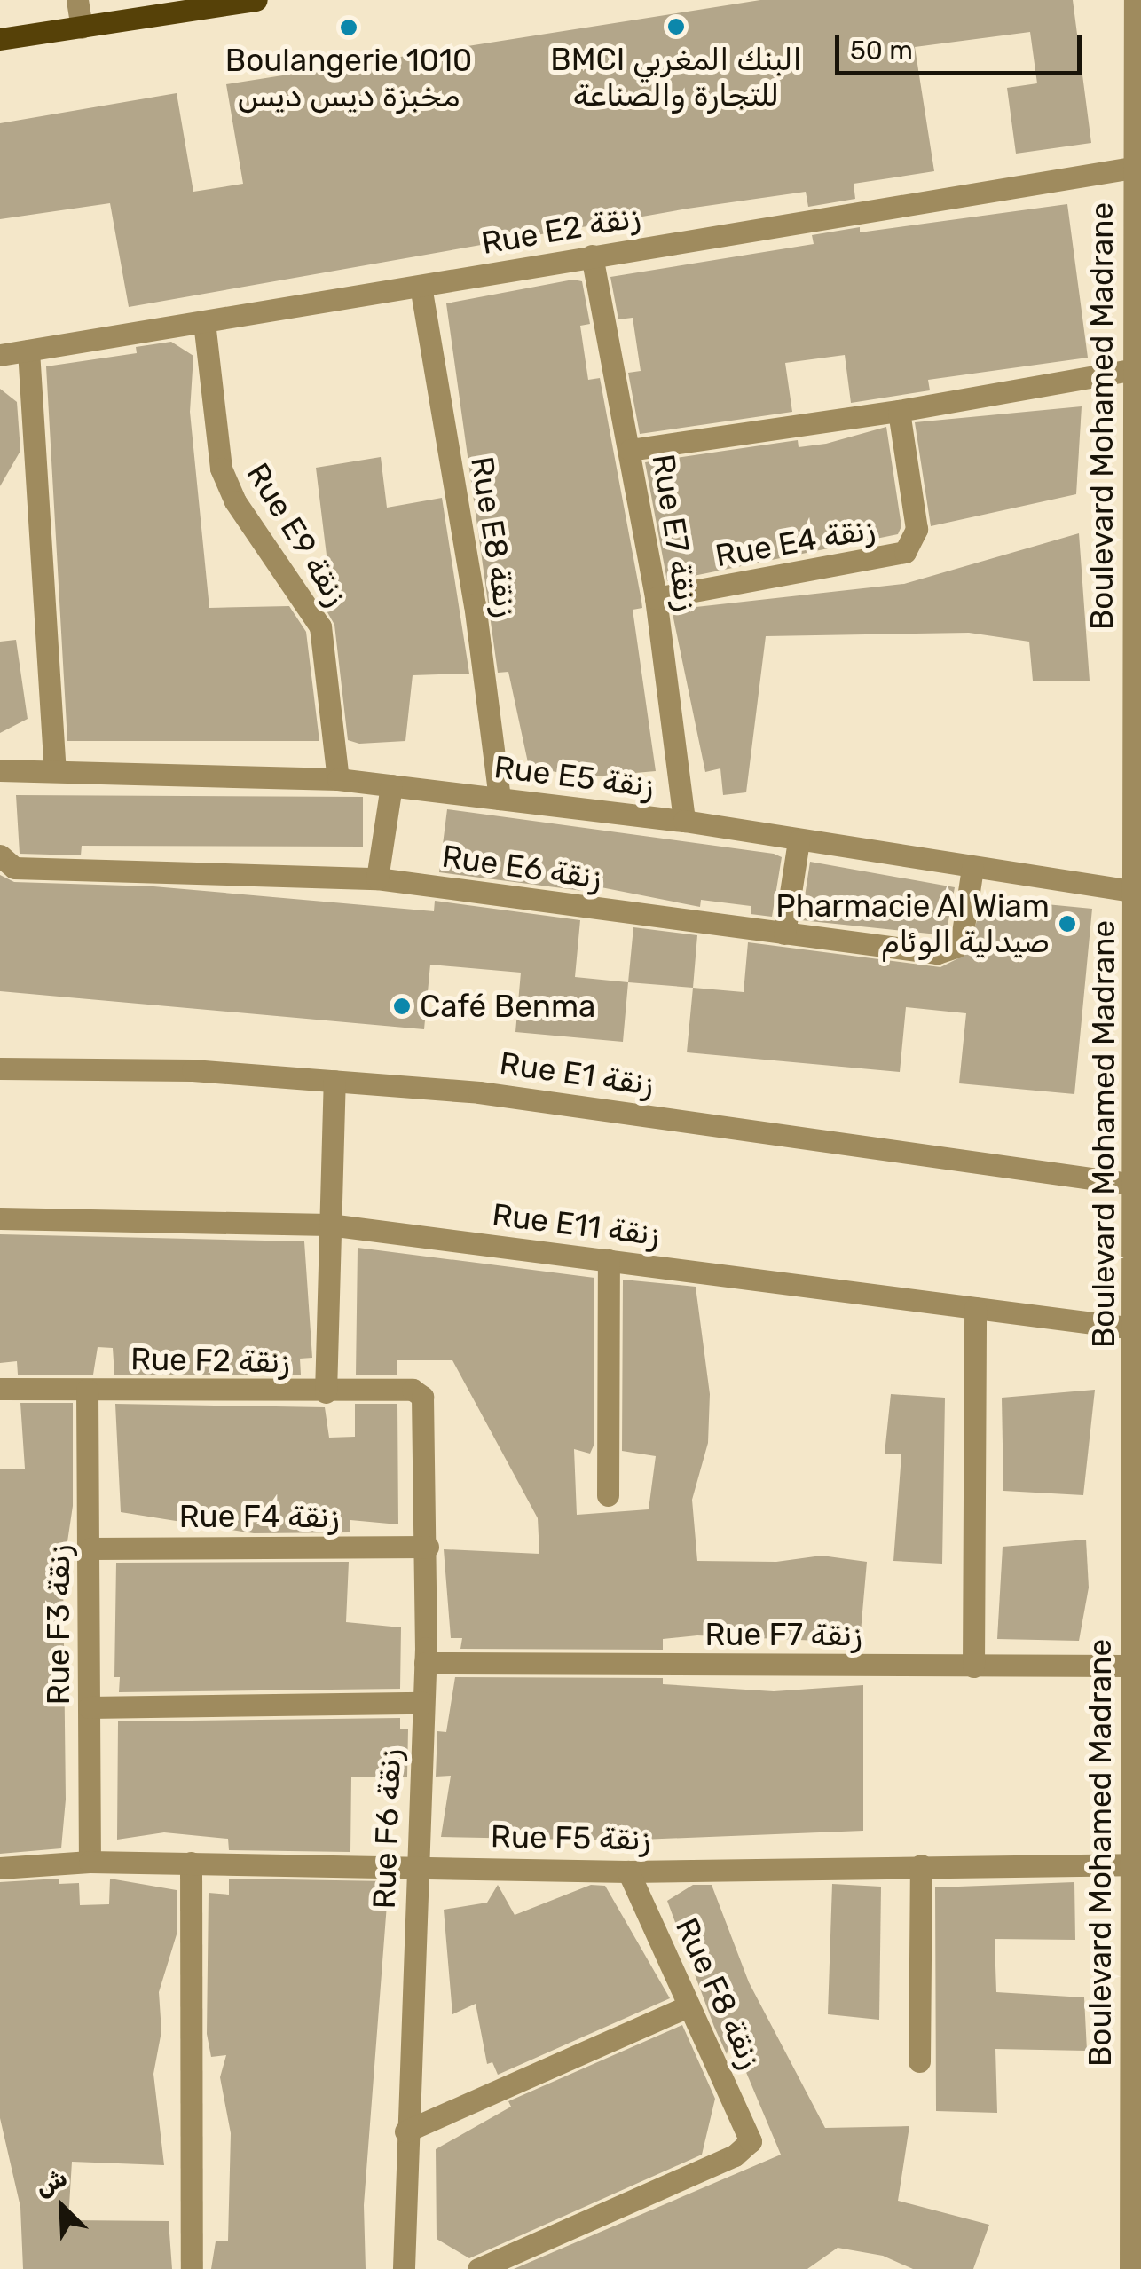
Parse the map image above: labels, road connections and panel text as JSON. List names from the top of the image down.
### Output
{
  "streets": {
    "street": [
      "Rue E2 زنقة",
      "Boulevard Mohamed Madrane",
      "Rue E7 زنقة",
      "Rue E9 زنقة",
      "Rue E8 زنقة",
      "Rue E4 زنقة",
      "Rue E5 زنقة",
      "Rue E6 زنقة",
      "Rue E1 زنقة",
      "Rue E11 زنقة",
      "Rue F2 زنقة",
      "Rue F4 زنقة",
      "Rue F3 زنقة",
      "Rue F7 زنقة",
      "Rue F6 زنقة",
      "Rue F5 زنقة",
      "Rue F8 زنقة"
    ]
  },
  "crossings": [
    ["Rue E2 زنقة", "Boulevard Mohamed Madrane"],
    ["Rue E2 زنقة", "Rue E7 زنقة"],
    ["Rue E2 زنقة", "Rue E9 زنقة"],
    ["Rue E2 زنقة", "Rue E8 زنقة"],
    ["Boulevard Mohamed Madrane", "Rue E5 زنقة"],
    ["Boulevard Mohamed Madrane", "Rue E1 زنقة"],
    ["Boulevard Mohamed Madrane", "Rue E11 زنقة"],
    ["Boulevard Mohamed Madrane", "Rue F7 زنقة"],
    ["Boulevard Mohamed Madrane", "Rue F5 زنقة"],
    ["Rue E7 زنقة", "Rue E4 زنقة"],
    ["Rue E7 زنقة", "Rue E5 زنقة"],
    ["Rue E9 زنقة", "Rue E5 زنقة"],
    ["Rue E8 زنقة", "Rue E5 زنقة"],
    ["Rue E5 زنقة", "Rue E6 زنقة"],
    ["Rue F2 زنقة", "Rue F3 زنقة"],
    ["Rue F2 زنقة", "Rue F6 زنقة"],
    ["Rue F4 زنقة", "Rue F3 زنقة"],
    ["Rue F4 زنقة", "Rue F6 زنقة"],
    ["Rue F3 زنقة", "Rue F5 زنقة"],
    ["Rue F7 زنقة", "Rue F6 زنقة"],
    ["Rue F6 زنقة", "Rue F5 زنقة"],
    ["Rue F5 زنقة", "Rue F8 زنقة"]
  ],
  "places": [
    "BMCI البنك المغربي للتجارة والصناعة",
    "Boulangerie 1010 مخبزة ديس ديس",
    "Pharmacie Al Wiam صيدلية الوئام",
    "Café Benma"
  ],
  "scale_bar": "50 m",
  "north": "top left"
}
